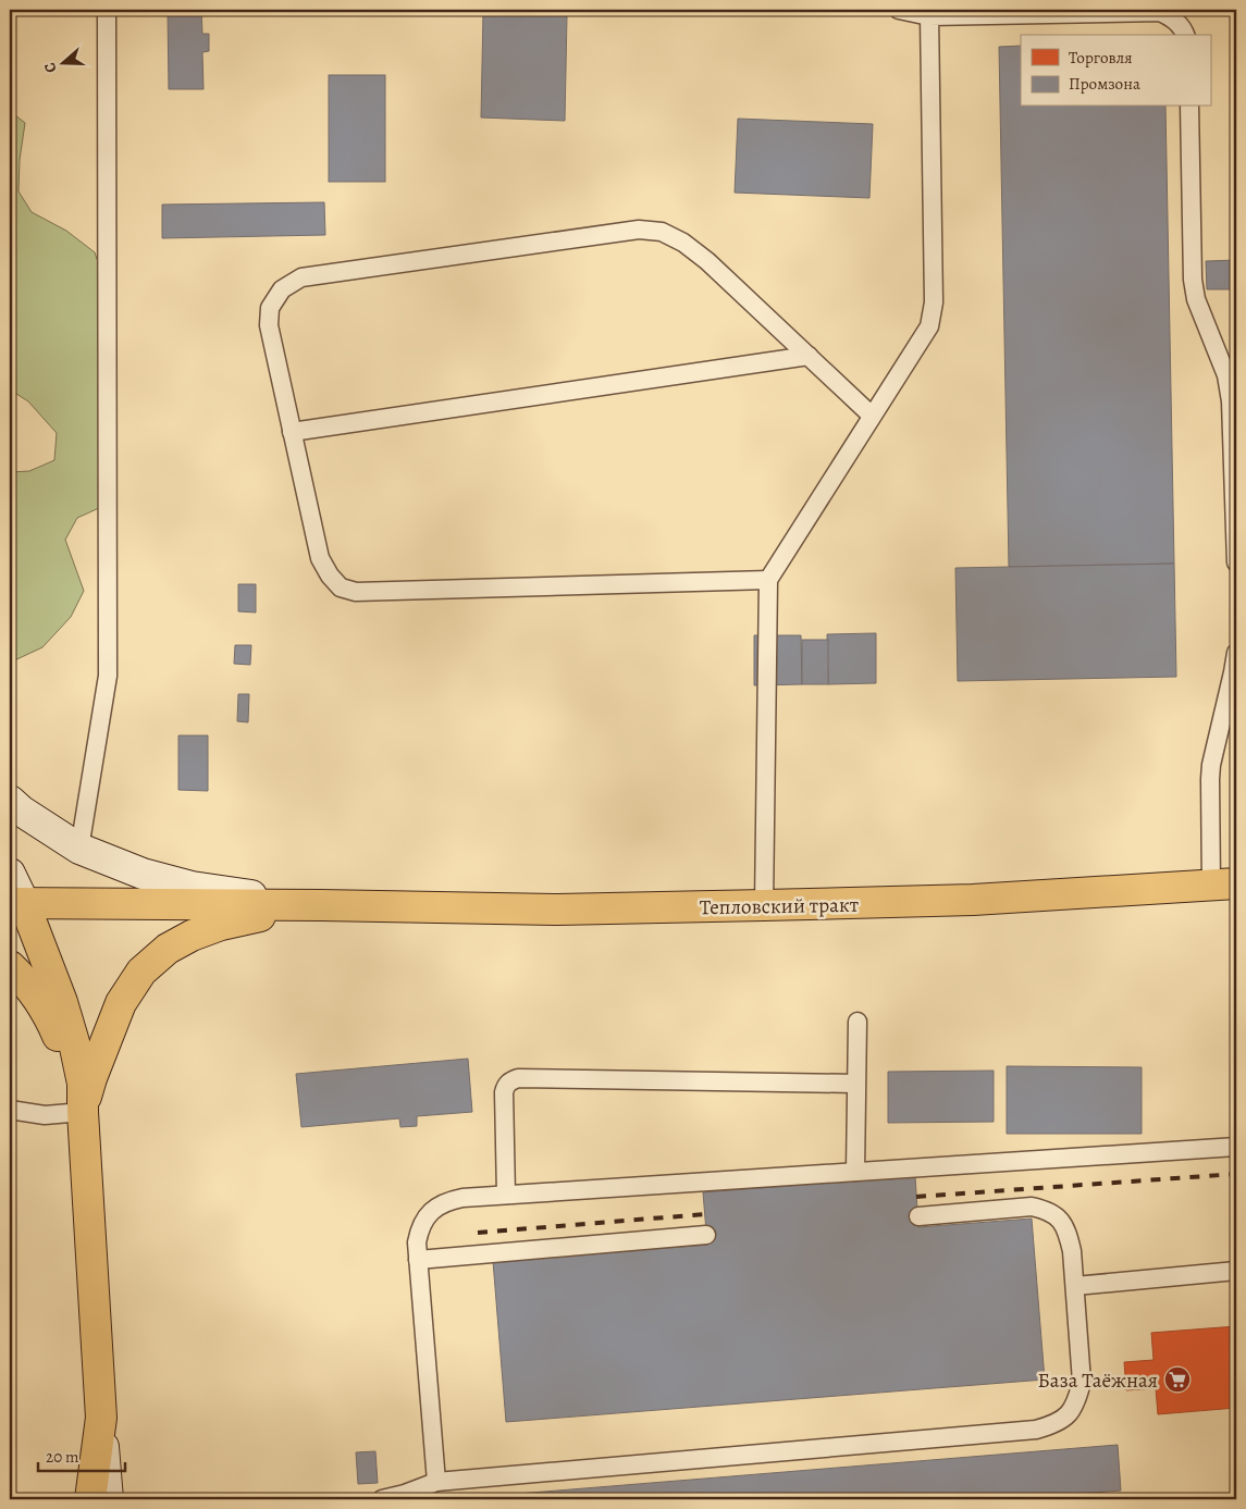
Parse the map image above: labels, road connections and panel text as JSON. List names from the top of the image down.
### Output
{
  "streets": {
    "main road": ["Тепловский тракт"]
  },
  "places": {
    "supermarket": ["База Таёжная"]
  },
  "legend": ["Торговля", "Промзона"],
  "scale_bar": "20 m",
  "north": "left"
}
